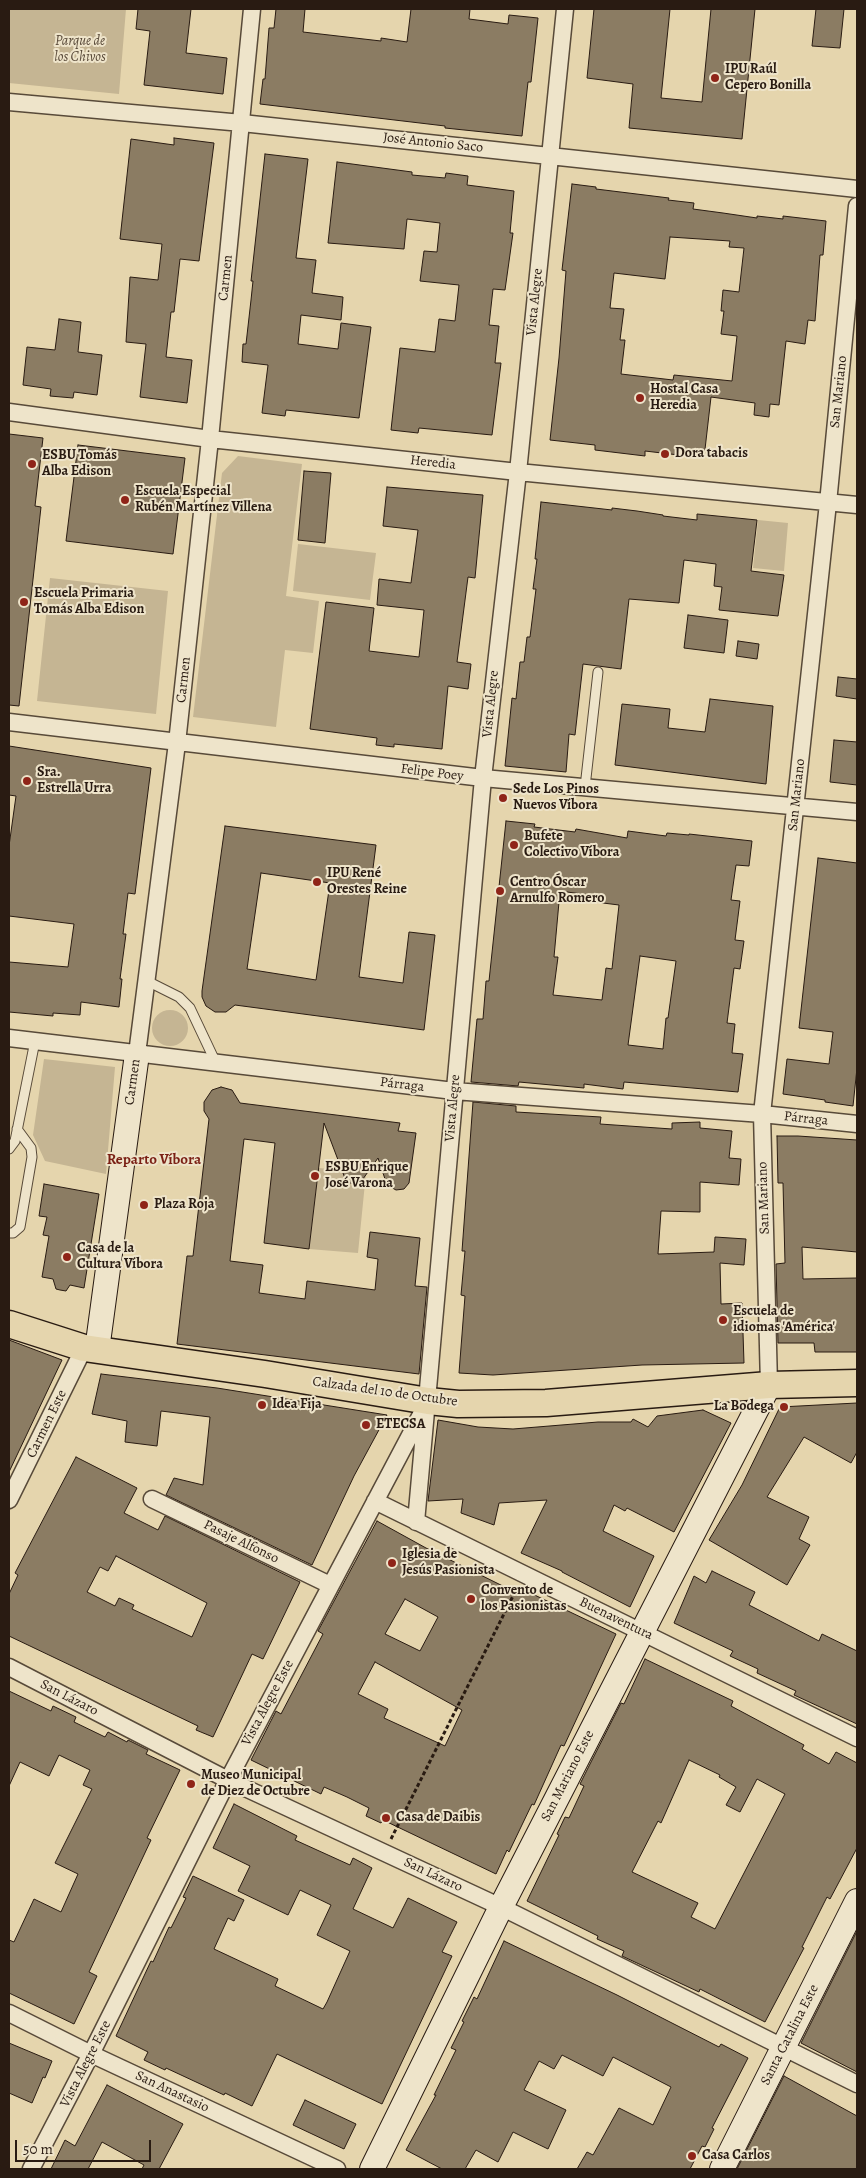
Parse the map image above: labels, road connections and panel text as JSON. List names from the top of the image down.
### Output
{
  "streets": {
    "main road": ["Calzada del 10 de Octubre"],
    "street": [
      "José Antonio Saco",
      "Carmen",
      "Vista Alegre",
      "San Mariano",
      "Heredia",
      "Felipe Poey",
      "Párraga",
      "Carmen Este",
      "Pasaje Alfonso",
      "Buenaventura",
      "San Lázaro",
      "Vista Alegre Este",
      "San Mariano Este",
      "Santa Catalina Este",
      "San Anastasio"
    ]
  },
  "crossings": [
    ["José Antonio Saco", "Carmen"],
    ["José Antonio Saco", "Vista Alegre"],
    ["Carmen", "Heredia"],
    ["Carmen", "Felipe Poey"],
    ["Carmen", "Párraga"],
    ["Carmen", "Calzada del 10 de Octubre"],
    ["Carmen", "Carmen Este"],
    ["Vista Alegre", "Heredia"],
    ["Vista Alegre", "Felipe Poey"],
    ["Vista Alegre", "Párraga"],
    ["Vista Alegre", "Calzada del 10 de Octubre"],
    ["Vista Alegre", "Vista Alegre Este"],
    ["San Mariano", "Heredia"],
    ["San Mariano", "Felipe Poey"],
    ["San Mariano", "Párraga"],
    ["San Mariano", "Calzada del 10 de Octubre"],
    ["San Mariano", "San Mariano Este"],
    ["Calzada del 10 de Octubre", "Carmen Este"],
    ["Calzada del 10 de Octubre", "Vista Alegre Este"],
    ["Calzada del 10 de Octubre", "San Mariano Este"],
    ["Pasaje Alfonso", "Vista Alegre Este"],
    ["Buenaventura", "Vista Alegre Este"],
    ["Buenaventura", "San Mariano Este"],
    ["San Lázaro", "Vista Alegre Este"],
    ["San Lázaro", "San Mariano Este"],
    ["San Lázaro", "Santa Catalina Este"],
    ["Vista Alegre Este", "San Anastasio"]
  ],
  "districts": ["Reparto Víbora"],
  "parks": ["Parque de los Chivos"],
  "places": [
    "IPU Raúl Cepero Bonilla",
    "Hostal Casa Heredia",
    "Dora tabacis",
    "ESBU Tomás Alba Edison",
    "Escuela Especial Rubén Martínez Villena",
    "Escuela Primaria Tomás Alba Edison",
    "Sra. Estrella Urra",
    "Sede Los Pinos Nuevos Víbora",
    "Bufete Colectivo Víbora",
    "IPU René Orestes Reine",
    "Centro Óscar Arnulfo Romero",
    "ESBU Enrique José Varona",
    "Plaza Roja",
    "Casa de la Cultura Víbora",
    "Escuela de idiomas 'América'",
    "Idea Fija",
    "La Bodega",
    "ETECSA",
    "Iglesia de Jesús Pasionista",
    "Convento de los Pasionistas",
    "Museo Municipal de Diez de Octubre",
    "Casa de Daibis",
    "Casa Carlos"
  ],
  "scale_bar": "50 m"
}
